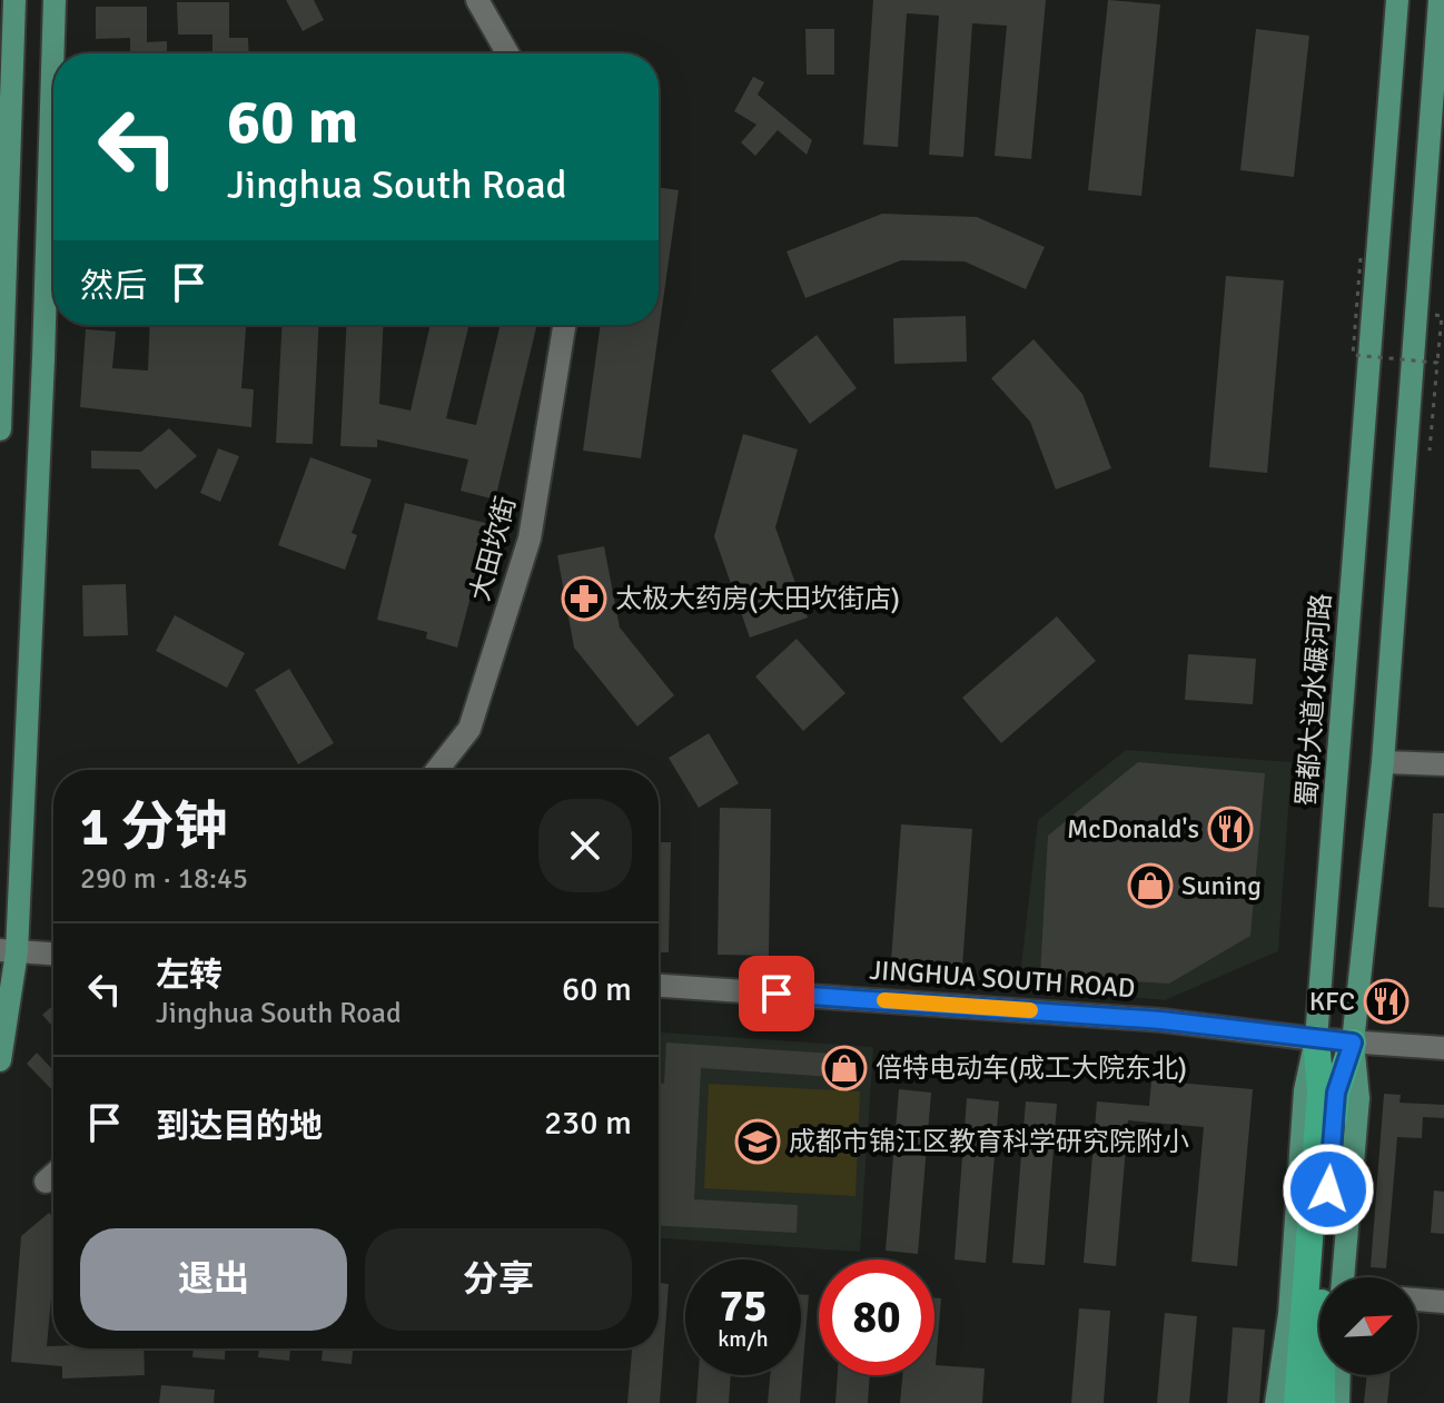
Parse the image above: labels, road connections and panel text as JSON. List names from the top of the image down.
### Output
{
  "streets": {
    "main road": ["蜀都大道水碾河路"],
    "street": ["大田坎街", "JINGHUA SOUTH ROAD"]
  },
  "crossings": [
    ["蜀都大道水碾河路", "JINGHUA SOUTH ROAD"]
  ],
  "places": {
    "pharmacy": ["太极大药房(大田坎街店)"],
    "restaurant": ["McDonald's", "KFC"],
    "shop": ["Suning", "倍特电动车(成工大院东北)"],
    "school or university": ["成都市锦江区教育科学研究院附小"]
  },
  "north": "top right",
  "page": {
    "turn": ["60 m", "Jinghua South Road"],
    "then": "然后",
    "heading": ["1 分钟", "290 m · 18:45"],
    "list": [
      {
        "name": "左转",
        "note": "Jinghua South Road",
        "value": "60 m"
      },
      {
        "name": "到达目的地",
        "value": "230 m"
      }
    ],
    "buttons": ["退出", "分享"],
    "speed": "75 km/h",
    "limit": "80"
  }
}
